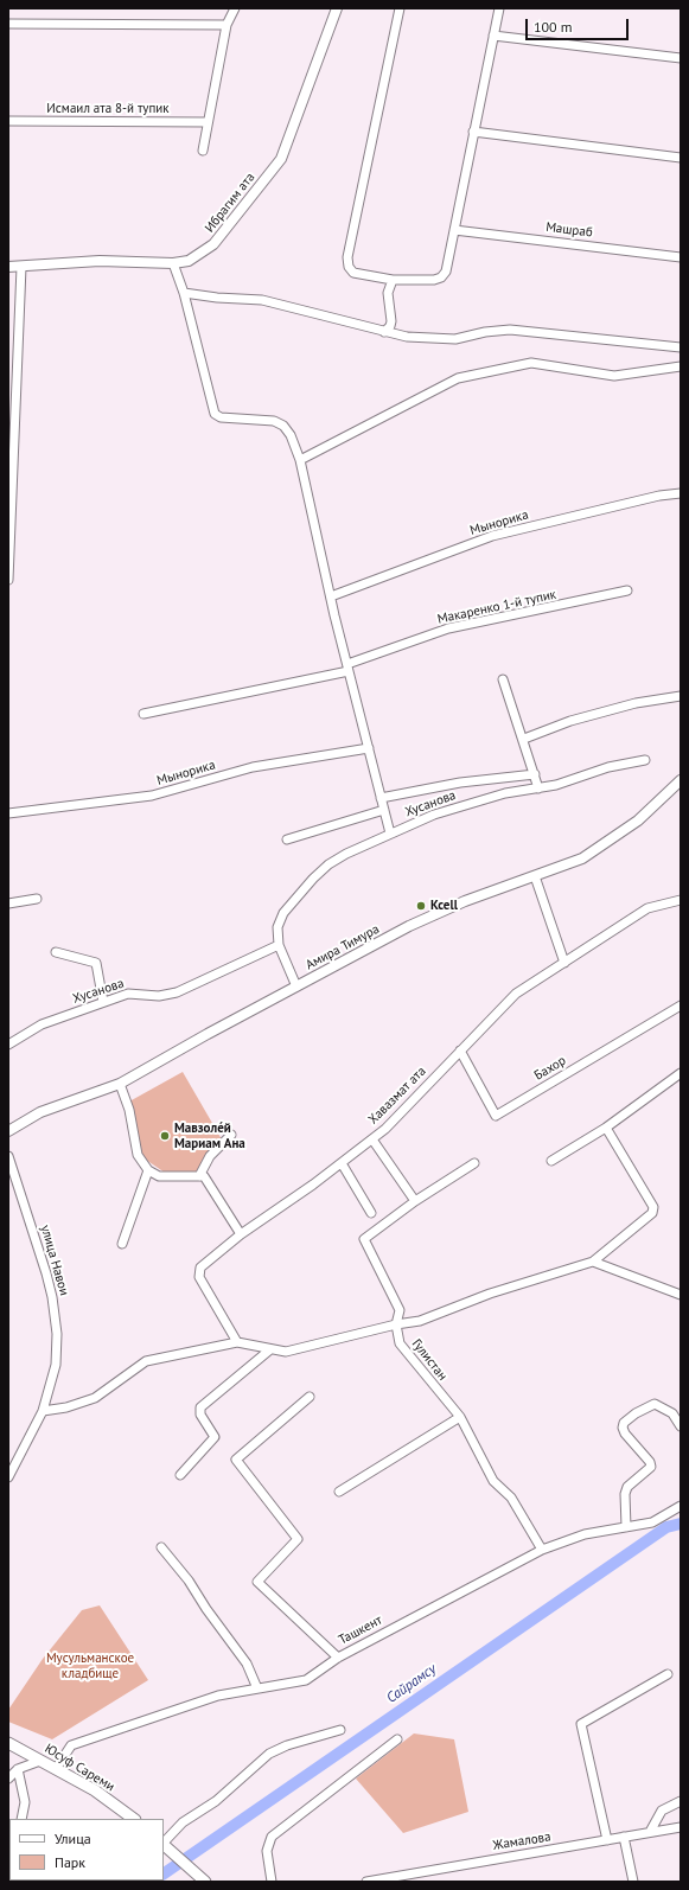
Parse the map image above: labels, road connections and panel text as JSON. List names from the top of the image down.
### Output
{
  "streets": {
    "main road": ["Юсуф Сареми"],
    "street": [
      "Исмаил ата 8-й тупик",
      "Ибрагим ата",
      "Машраб",
      "Мынорика",
      "Макаренко 1-й тупик",
      "Хусанова",
      "Амира Тимура",
      "Бахор",
      "Хавазмат ата",
      "улица Навои",
      "Гулистан",
      "Ташкент",
      "Жамалова"
    ]
  },
  "crossings": [
    ["Хусанова", "Амира Тимура"],
    ["Бахор", "Хавазмат ата"],
    ["Гулистан", "Ташкент"],
    ["Ташкент", "Юсуф Сареми"]
  ],
  "water": ["Сайрамсу"],
  "parks": ["Мусульманское кладбище"],
  "places": ["Kcell", "Мавзоле́й Мариам Ана"],
  "legend": ["Улица", "Парк"],
  "scale_bar": "100 m"
}
